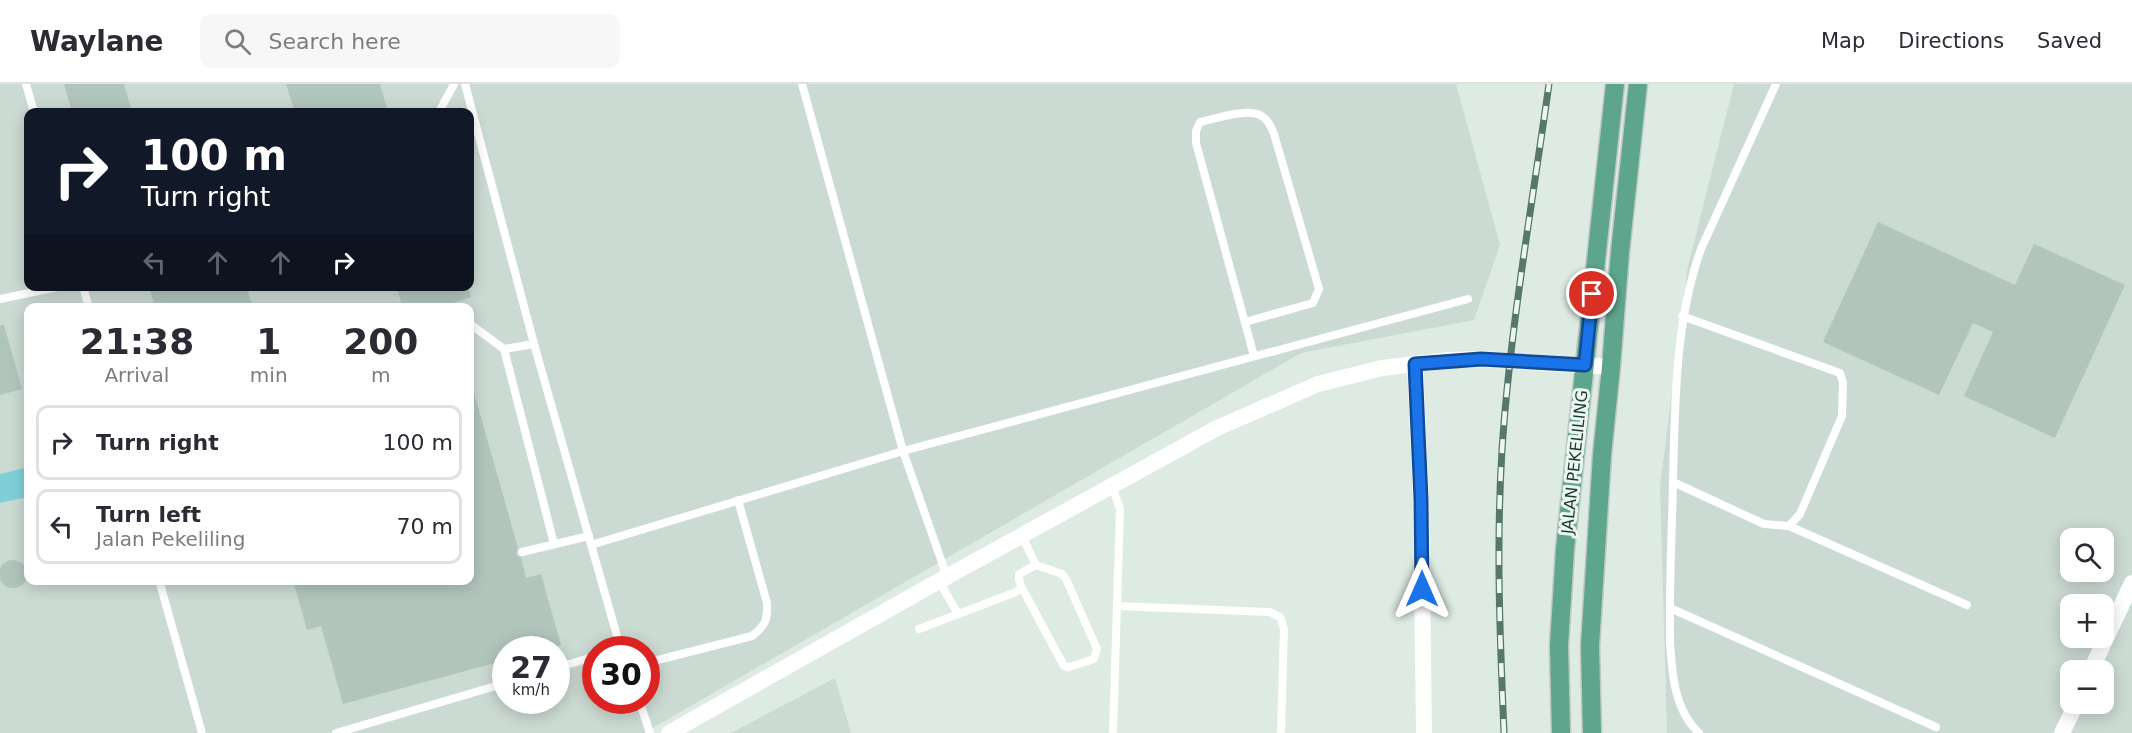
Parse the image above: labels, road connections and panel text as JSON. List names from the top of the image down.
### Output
{
  "streets": {
    "main road": ["JALAN PEKELILING"]
  },
  "page": {
    "header": "Waylane",
    "search": "Search here",
    "nav": ["Map", "Directions", "Saved"],
    "turn": ["100 m", "Turn right"],
    "eta": [
      "21:38",
      "Arrival",
      "1",
      "min",
      "200",
      "m"
    ],
    "list": [
      {
        "name": "Turn right",
        "value": "100 m"
      },
      {
        "name": "Turn left",
        "note": "Jalan Pekeliling",
        "value": "70 m"
      }
    ],
    "map_buttons": ["+", "−"],
    "speed": "27 km/h",
    "limit": "30"
  }
}
